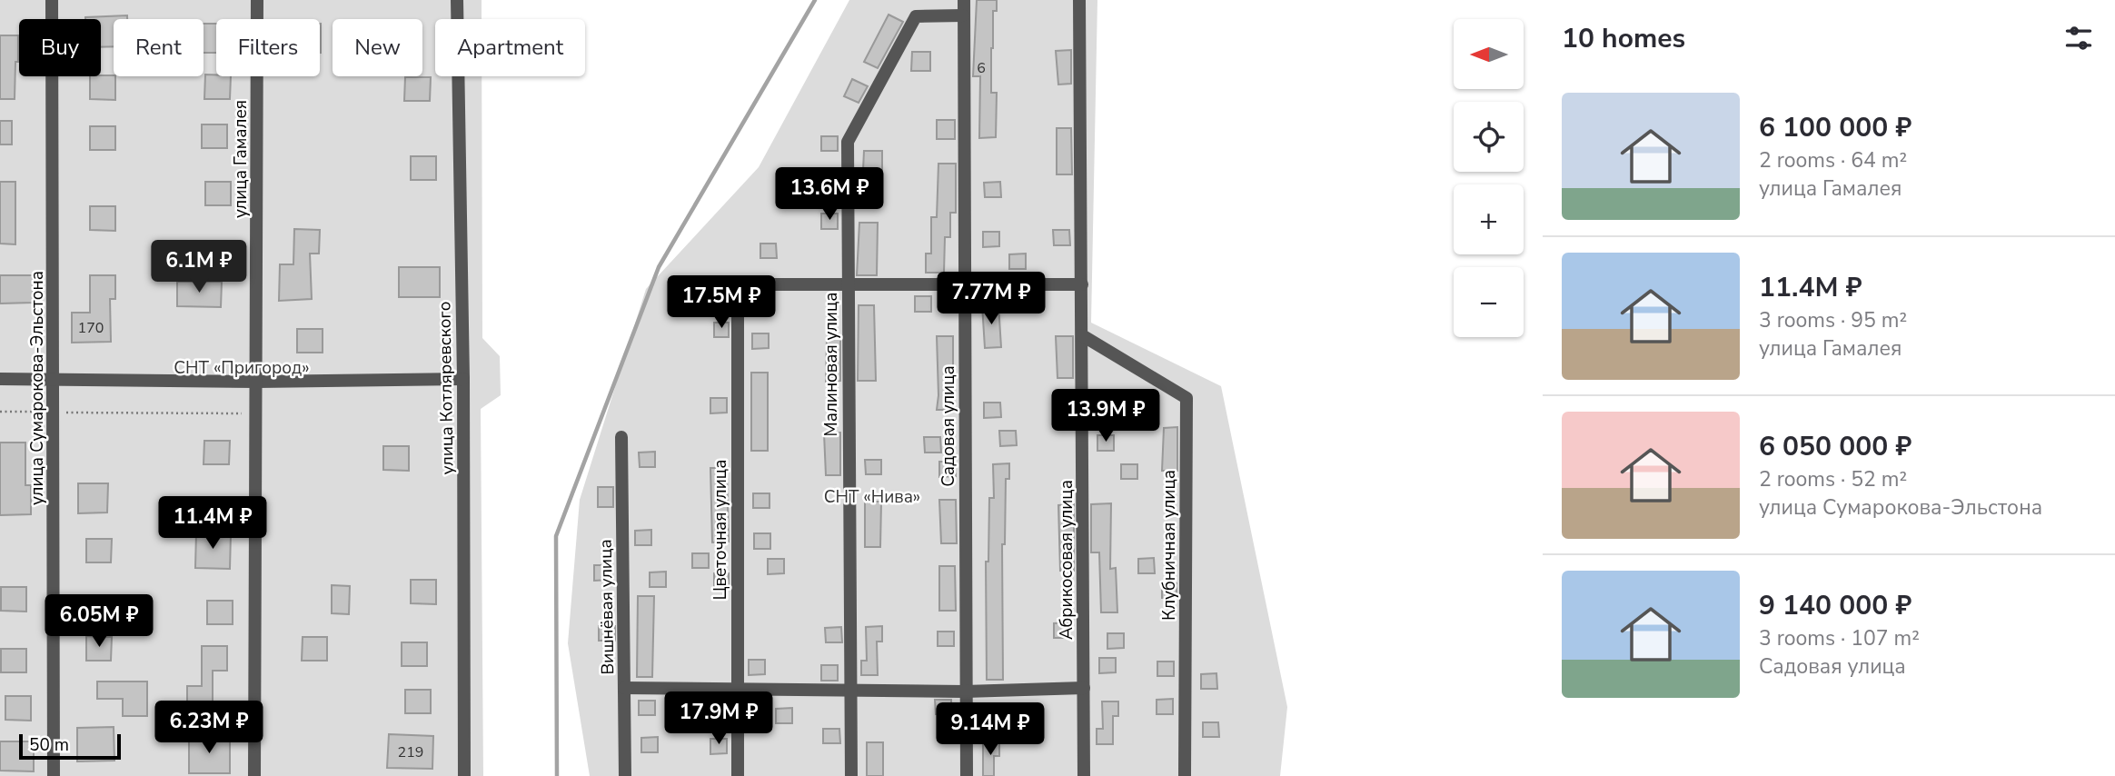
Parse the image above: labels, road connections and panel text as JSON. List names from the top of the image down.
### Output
{
  "streets": {
    "street": [
      "улица Гамалея",
      "Малиновая улица",
      "улица Сумарокова-Эльстона",
      "улица Котляревского",
      "Садовая улица",
      "Цветочная улица",
      "Клубничная улица",
      "Абрикосовая улица",
      "Вишнёвая улица"
    ]
  },
  "crossings": [
    ["Малиновая улица", "Садовая улица"],
    ["Малиновая улица", "Цветочная улица"],
    ["Клубничная улица", "Абрикосовая улица"]
  ],
  "parks": ["СНТ «Пригород»", "СНТ «Нива»"],
  "house_numbers": ["6", "170", "219"],
  "scale_bar": "50 m",
  "north": "left",
  "page": {
    "heading": "10 homes",
    "map_buttons": ["+", "−"],
    "chip": [
      "Buy",
      "Rent",
      "Filters",
      "New",
      "Apartment"
    ],
    "list": [
      {
        "name": "6 100 000 ₽",
        "note": "2 rooms · 64 m² · улица Гамалея"
      },
      {
        "name": "11.4M ₽",
        "note": "3 rooms · 95 m² · улица Гамалея"
      },
      {
        "name": "6 050 000 ₽",
        "note": "2 rooms · 52 m² · улица Сумарокова-Эльстона"
      },
      {
        "name": "9 140 000 ₽",
        "note": "3 rooms · 107 m² · Садовая улица"
      }
    ],
    "price": [
      "13.6M ₽",
      "6.1M ₽",
      "7.77M ₽",
      "17.5M ₽",
      "13.9M ₽",
      "11.4M ₽",
      "6.05M ₽",
      "17.9M ₽",
      "6.23M ₽",
      "9.14M ₽"
    ],
    "scale": "50 m"
  }
}
